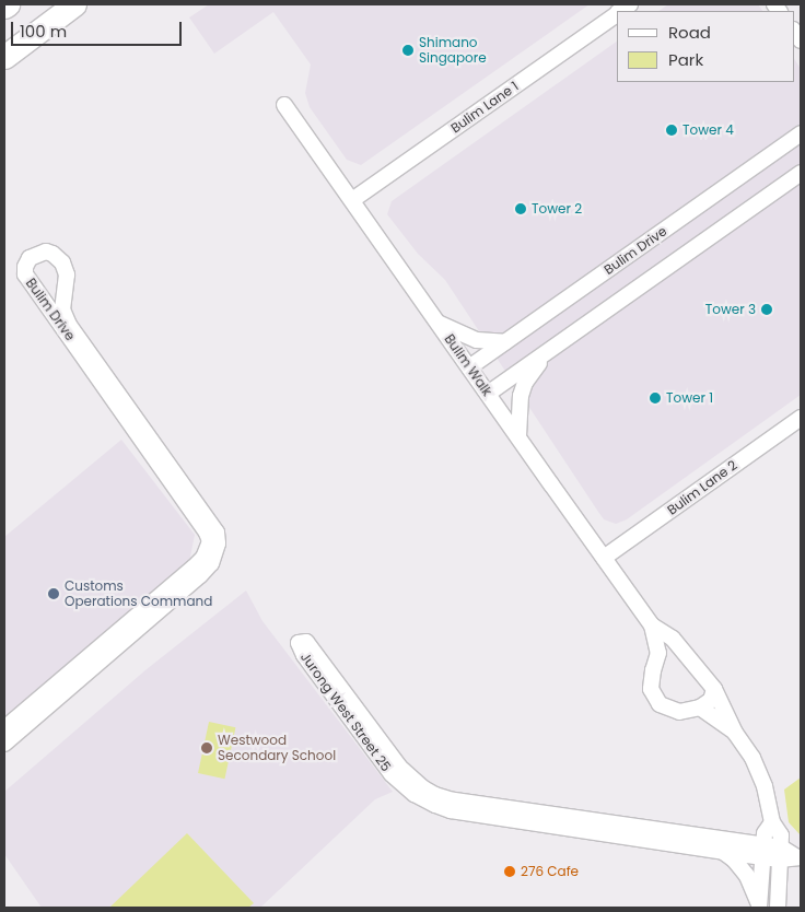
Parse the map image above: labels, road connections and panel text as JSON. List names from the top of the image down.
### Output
{
  "streets": {
    "street": [
      "Bulim Lane 1",
      "Bulim Drive",
      "Bulim Walk",
      "Bulim Lane 2",
      "Jurong West Street 25"
    ]
  },
  "crossings": [
    ["Bulim Lane 1", "Bulim Walk"],
    ["Bulim Drive", "Bulim Walk"],
    ["Bulim Walk", "Bulim Lane 2"],
    ["Bulim Walk", "Jurong West Street 25"]
  ],
  "places": [
    "Shimano Singapore",
    "Tower 4",
    "Tower 2",
    "Tower 3",
    "Tower 1",
    "Customs Operations Command",
    "Westwood Secondary School",
    "276 Cafe"
  ],
  "legend": ["Road", "Park"],
  "scale_bar": "100 m"
}
